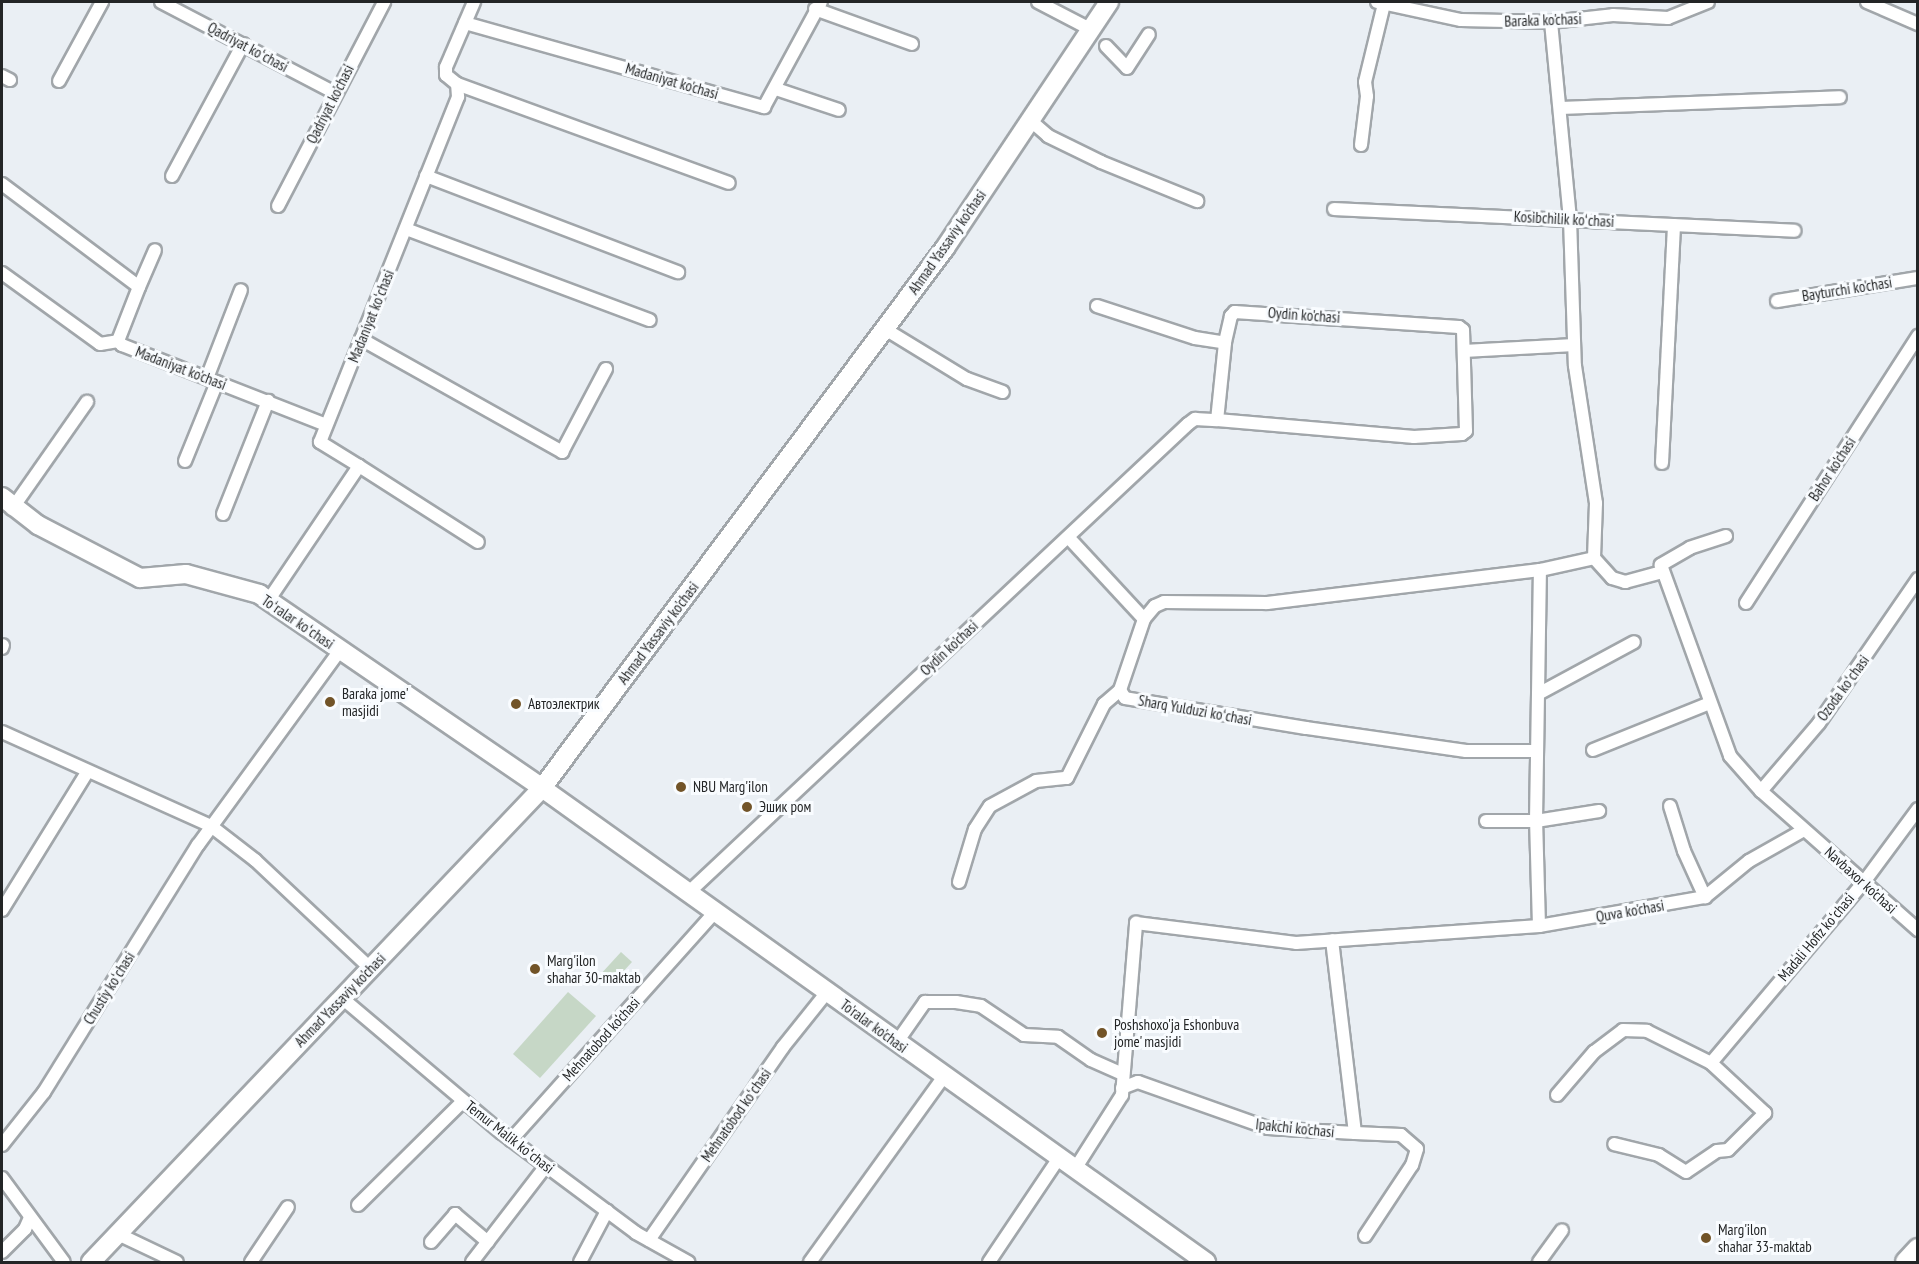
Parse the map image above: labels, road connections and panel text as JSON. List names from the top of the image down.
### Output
{
  "streets": {
    "main road": ["Ahmad Yassaviy ko'chasi", "Toʻralar koʻchasi", "To'ralar ko'chasi"],
    "street": [
      "Baraka ko'chasi",
      "Qadriyat koʻchasi",
      "Madaniyat ko'chasi",
      "Qadriyat ko'chasi",
      "Kosibchilik koʻchasi",
      "Bayturchi ko'chasi",
      "Oydin ko'chasi",
      "Madaniyat koʻchasi",
      "Bahor ko'chasi",
      "Ozoda koʻchasi",
      "Sharq Yulduzi koʻchasi",
      "Navbaxor ko’chasi",
      "Quva ko'chasi",
      "Madali Hofiz koʻchasi",
      "Chustiy koʻchasi",
      "Mehnatobod ko‘chasi",
      "Mehnatobod koʻchasi",
      "Ipakchi ko'chasi",
      "Temur Malik koʻchasi"
    ]
  },
  "crossings": [
    ["Qadriyat koʻchasi", "Qadriyat ko'chasi"],
    ["Madaniyat ko'chasi", "Madaniyat koʻchasi"],
    ["Ahmad Yassaviy ko'chasi", "Toʻralar koʻchasi"],
    ["Ahmad Yassaviy ko'chasi", "To'ralar ko'chasi"],
    ["Ahmad Yassaviy ko'chasi", "Temur Malik koʻchasi"],
    ["Oydin ko'chasi", "To'ralar ko'chasi"],
    ["Toʻralar koʻchasi", "Chustiy koʻchasi"],
    ["Toʻralar koʻchasi", "To'ralar ko'chasi"],
    ["Navbaxor ko’chasi", "Quva ko'chasi"],
    ["Navbaxor ko’chasi", "Madali Hofiz koʻchasi"],
    ["Quva ko'chasi", "Ipakchi ko'chasi"],
    ["To'ralar ko'chasi", "Mehnatobod ko‘chasi"],
    ["To'ralar ko'chasi", "Mehnatobod koʻchasi"],
    ["Mehnatobod ko‘chasi", "Temur Malik koʻchasi"],
    ["Mehnatobod koʻchasi", "Temur Malik koʻchasi"]
  ],
  "places": [
    "Baraka jome' masjidi",
    "Автоэлектрик",
    "NBU Marg'ilon",
    "Эшик ром",
    "Marg'ilon shahar 30-maktab",
    "Poshshoxo'ja Eshonbuva jome' masjidi",
    "Marg'ilon shahar 33-maktab"
  ]
}
